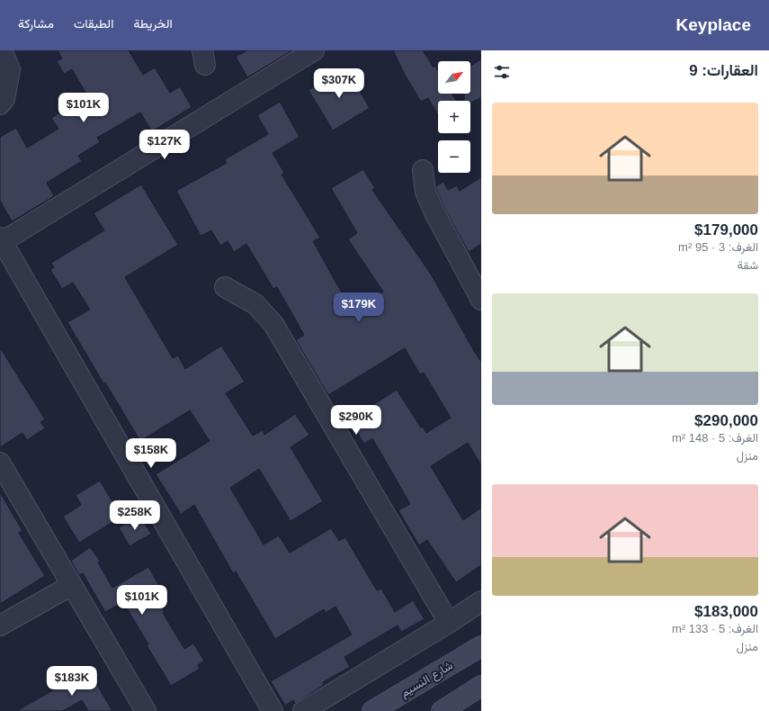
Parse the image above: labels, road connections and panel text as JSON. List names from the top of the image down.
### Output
{
  "streets": {
    "street": ["شارع النسيم"]
  },
  "north": "top right",
  "page": {
    "header": "Keyplace",
    "nav": ["الخريطة", "الطبقات", "مشاركة"],
    "heading": "العقارات: 9",
    "map_buttons": ["+", "−"],
    "price": [
      "$307K",
      "$101K",
      "$127K",
      "$179K",
      "$290K",
      "$158K",
      "$258K",
      "$101K",
      "$183K"
    ],
    "list": [
      {
        "name": "$179,000",
        "note": "الغرف: 3 · 95 m² · شقة"
      },
      {
        "name": "$290,000",
        "note": "الغرف: 5 · 148 m² · منزل"
      },
      {
        "name": "$183,000",
        "note": "الغرف: 5 · 133 m² · منزل"
      }
    ]
  }
}
